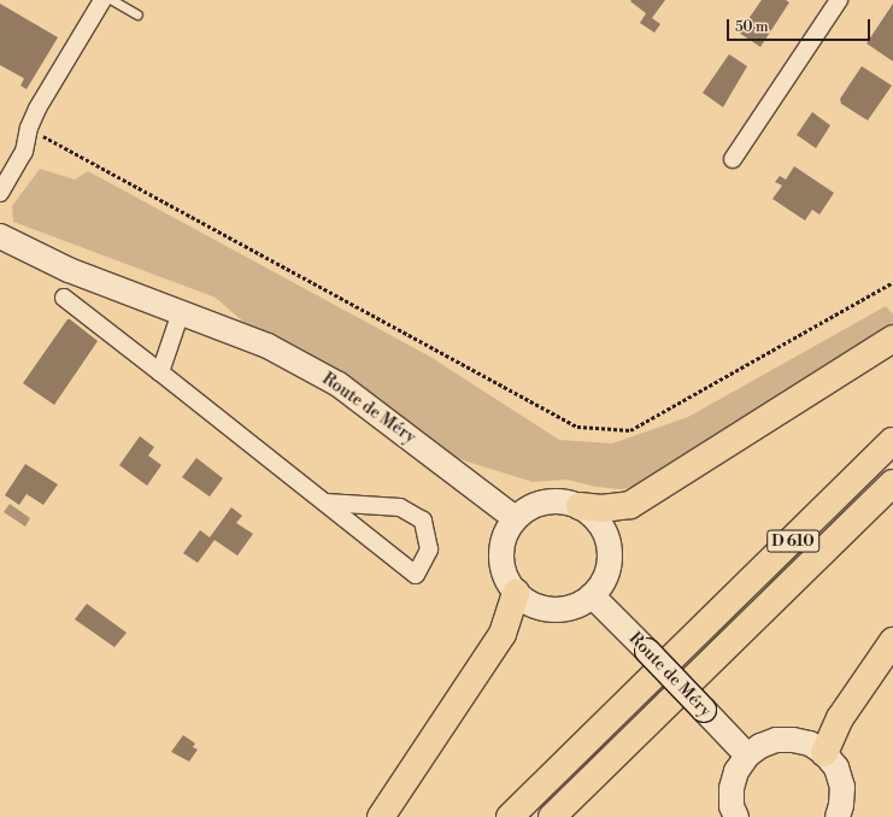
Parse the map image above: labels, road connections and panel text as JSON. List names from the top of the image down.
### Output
{
  "streets": {
    "highway": ["D 610"],
    "main road": ["Route de Méry"]
  },
  "scale_bar": "50 m"
}
